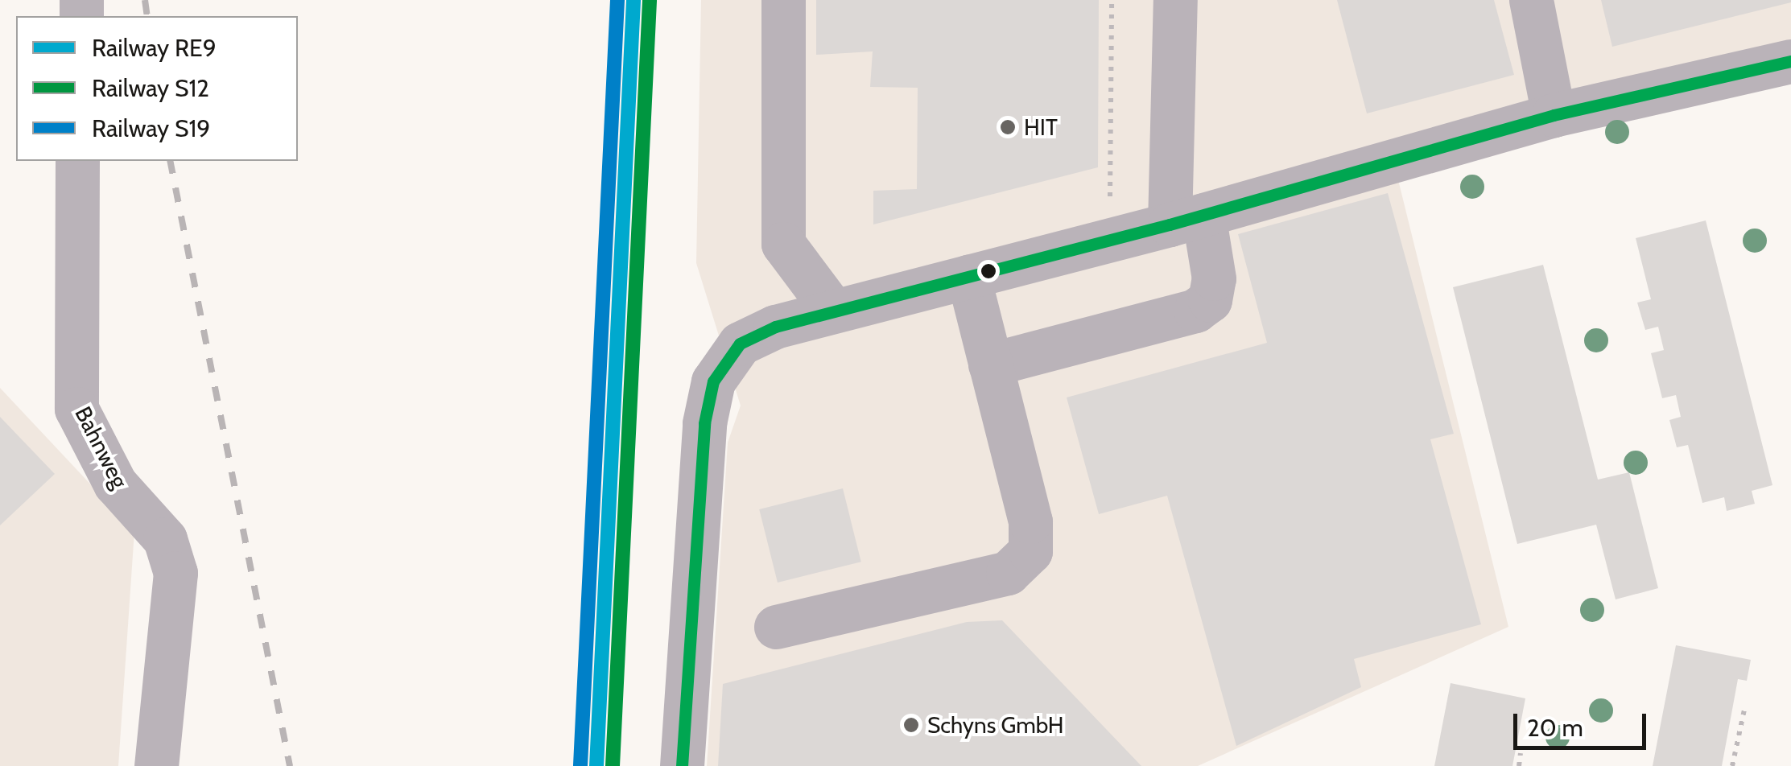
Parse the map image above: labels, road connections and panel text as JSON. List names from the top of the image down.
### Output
{
  "streets": {
    "street": ["Bahnweg"]
  },
  "places": ["HIT", "Schyns GmbH"],
  "lines": ["rail line RE9", "rail line S19", "rail line S12"],
  "legend": ["Railway RE9", "Railway S12", "Railway S19"],
  "scale_bar": "20 m"
}
